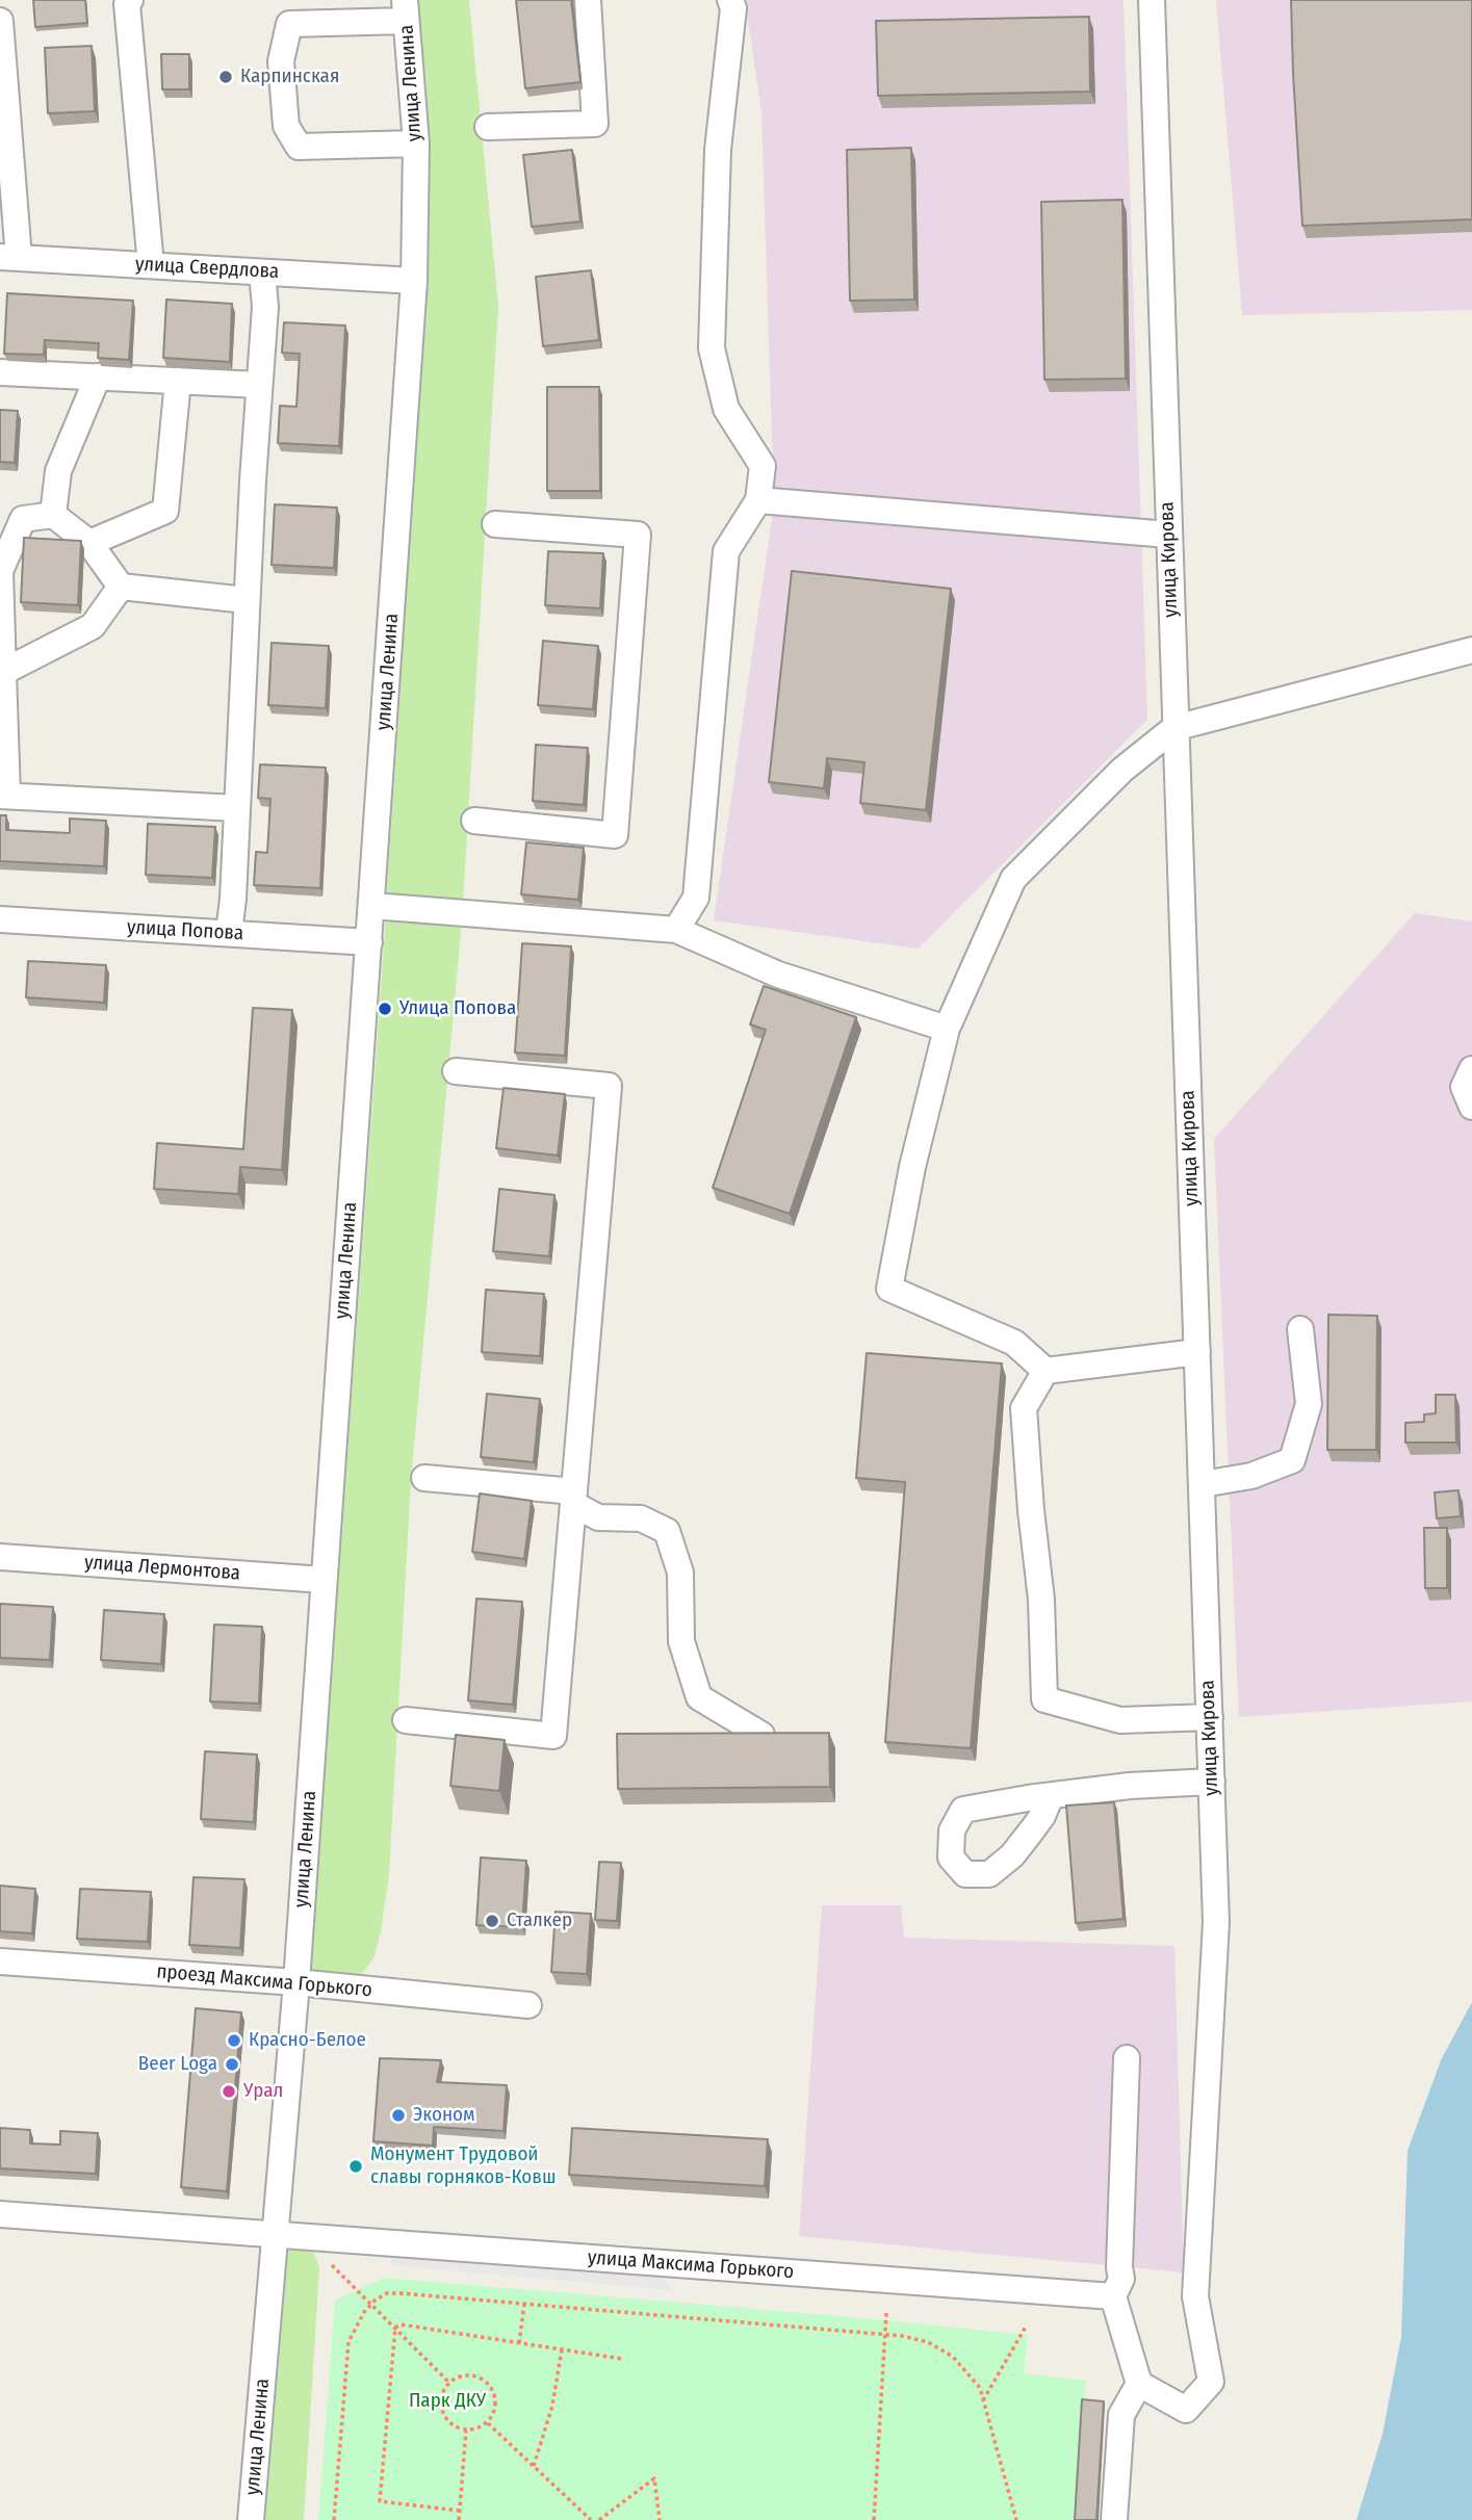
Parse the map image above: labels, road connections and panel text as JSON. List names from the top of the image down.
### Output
{
  "streets": {
    "street": [
      "улица Ленина",
      "улица Свердлова",
      "улица Кирова",
      "улица Попова",
      "улица Лермонтова",
      "проезд Максима Горького",
      "улица Максима Горького"
    ]
  },
  "crossings": [
    ["улица Ленина", "улица Свердлова"],
    ["улица Ленина", "улица Попова"],
    ["улица Ленина", "улица Лермонтова"],
    ["улица Ленина", "проезд Максима Горького"],
    ["улица Ленина", "улица Максима Горького"]
  ],
  "parks": ["Парк ДКУ"],
  "places": [
    "Карпинская",
    "Улица Попова",
    "Сталкер",
    "Красно-Белое",
    "Beer Loga",
    "Урал",
    "Эконом",
    "Монумент Трудовой славы горняков-Ковш"
  ]
}
